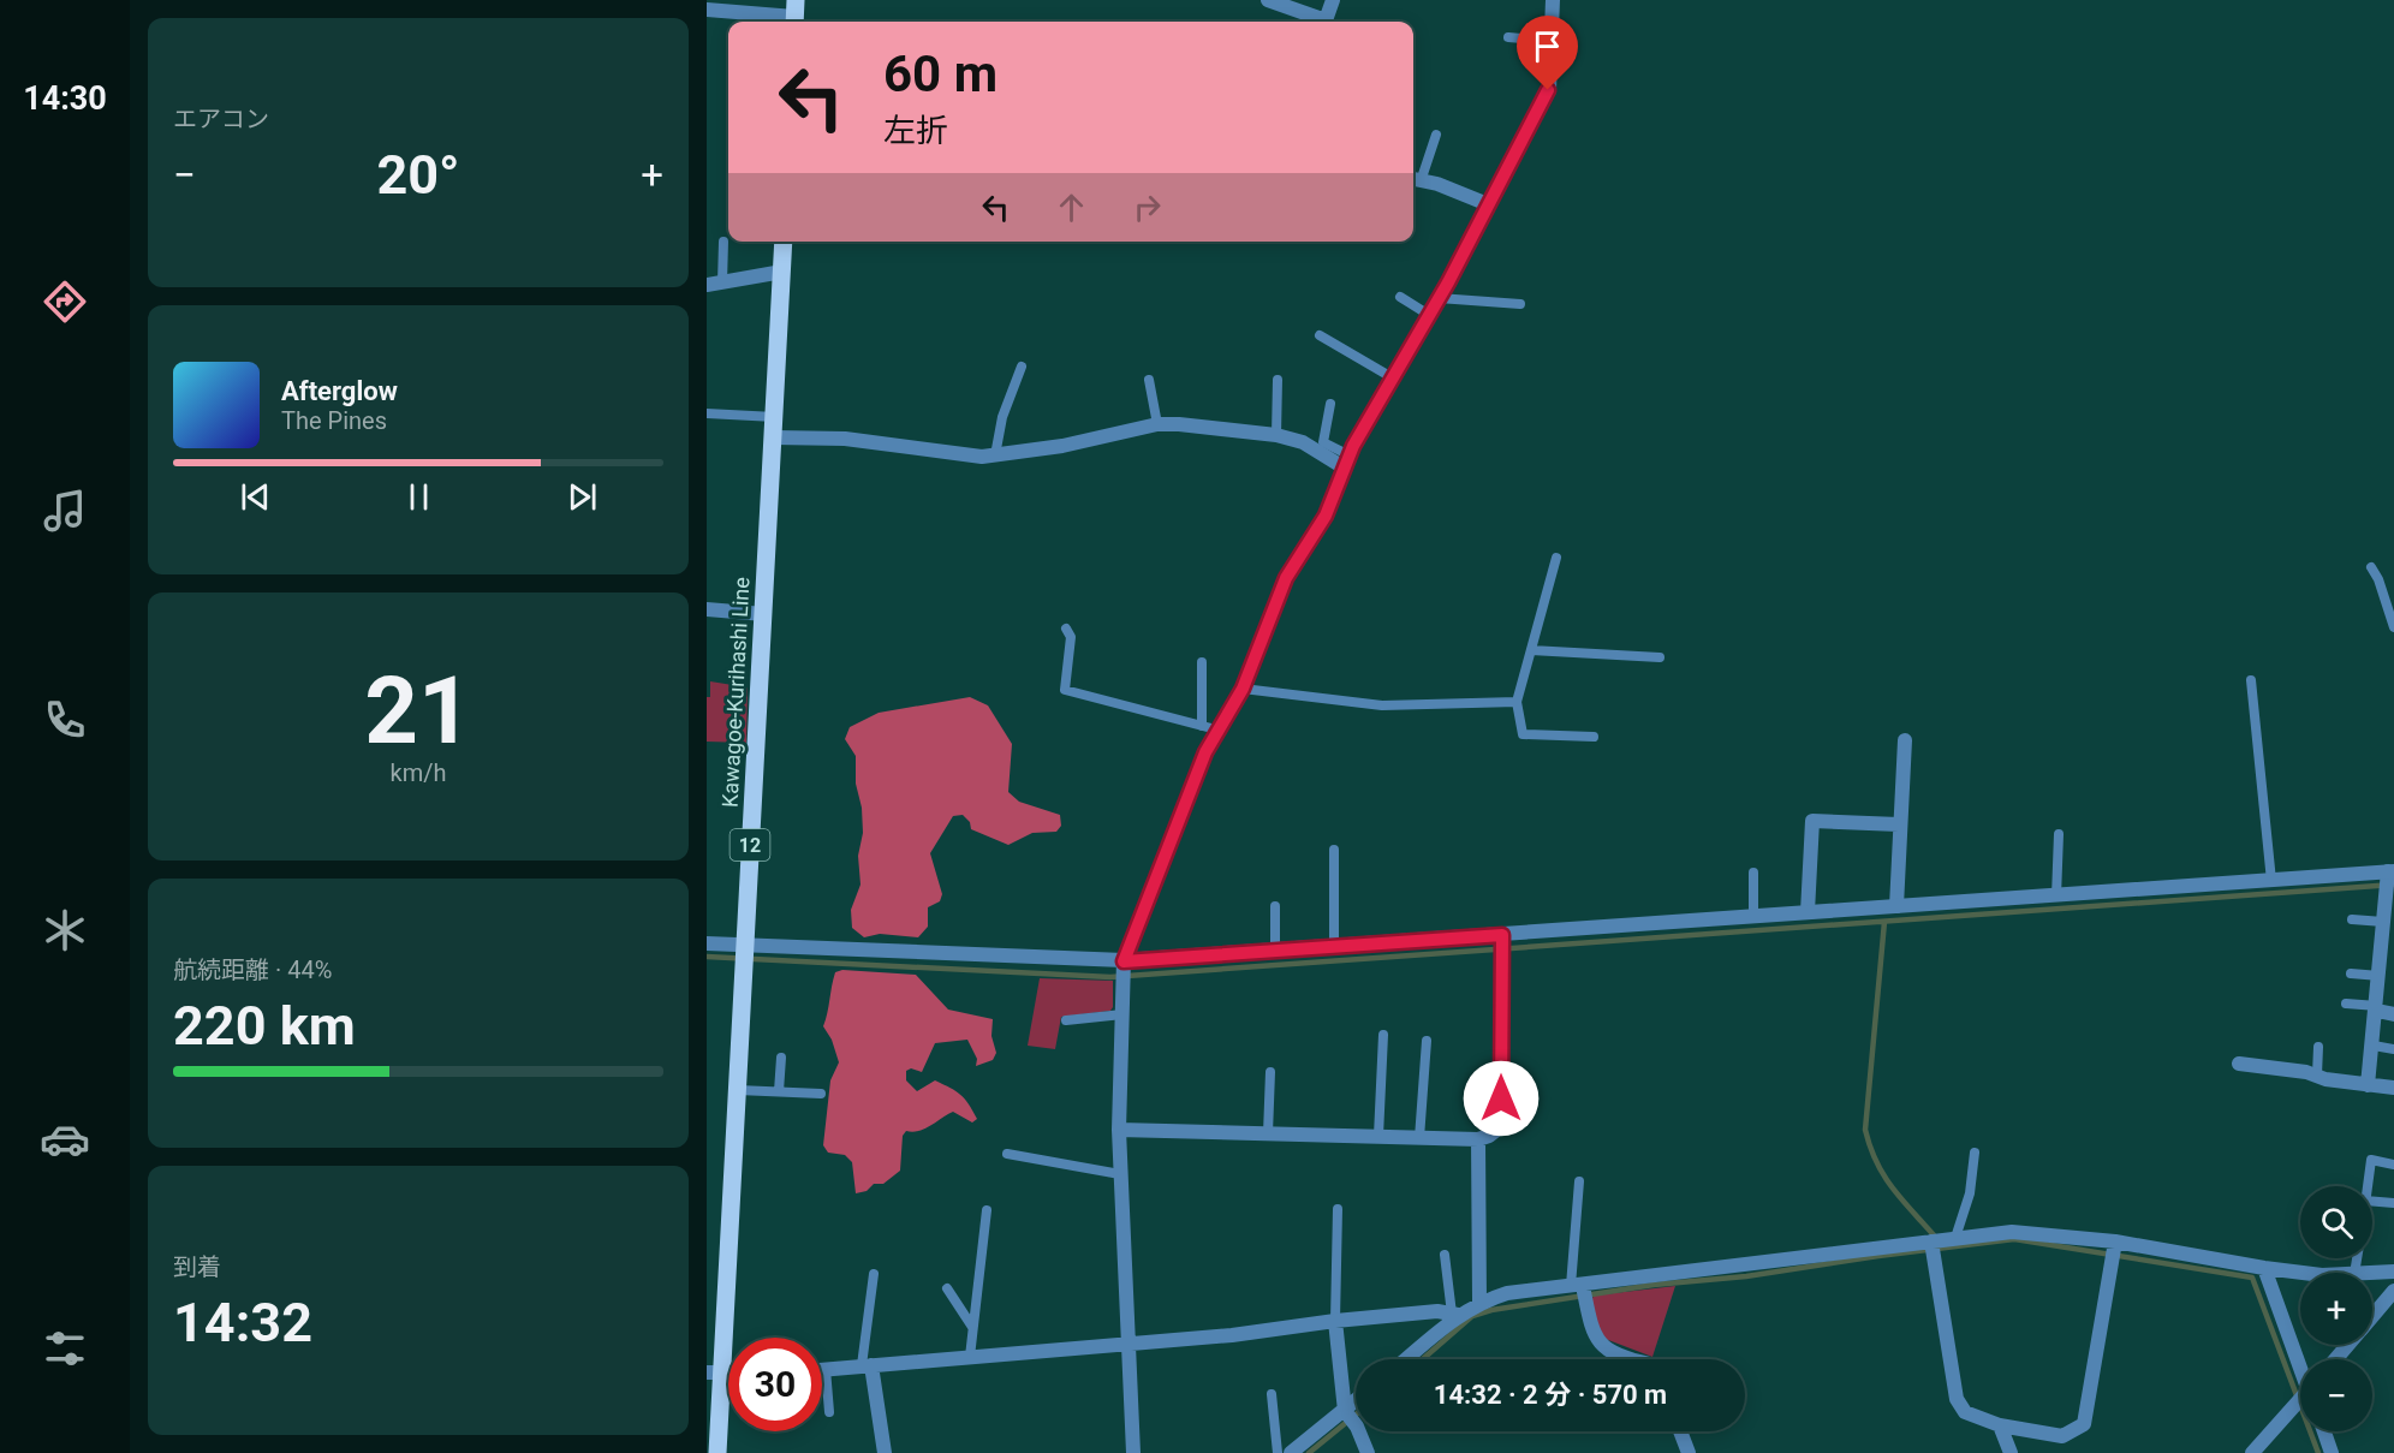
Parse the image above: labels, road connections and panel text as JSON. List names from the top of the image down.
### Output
{
  "streets": {
    "main road": ["Kawagoe-Kurihashi Line", "12"]
  },
  "page": {
    "tabs": "14:30",
    "tile": [
      "エアコン",
      ["21", "km/h"],
      ["航続距離 · 44%", "220 km"],
      ["到着", "14:32"]
    ],
    "turn": ["60 m", "左折"],
    "heat": ["−", "20°", "+"],
    "song": ["Afterglow", "The Pines"],
    "map_buttons": ["+", "−"],
    "limit": "30",
    "trip": "14:32 · 2 分 · 570 m"
  }
}
